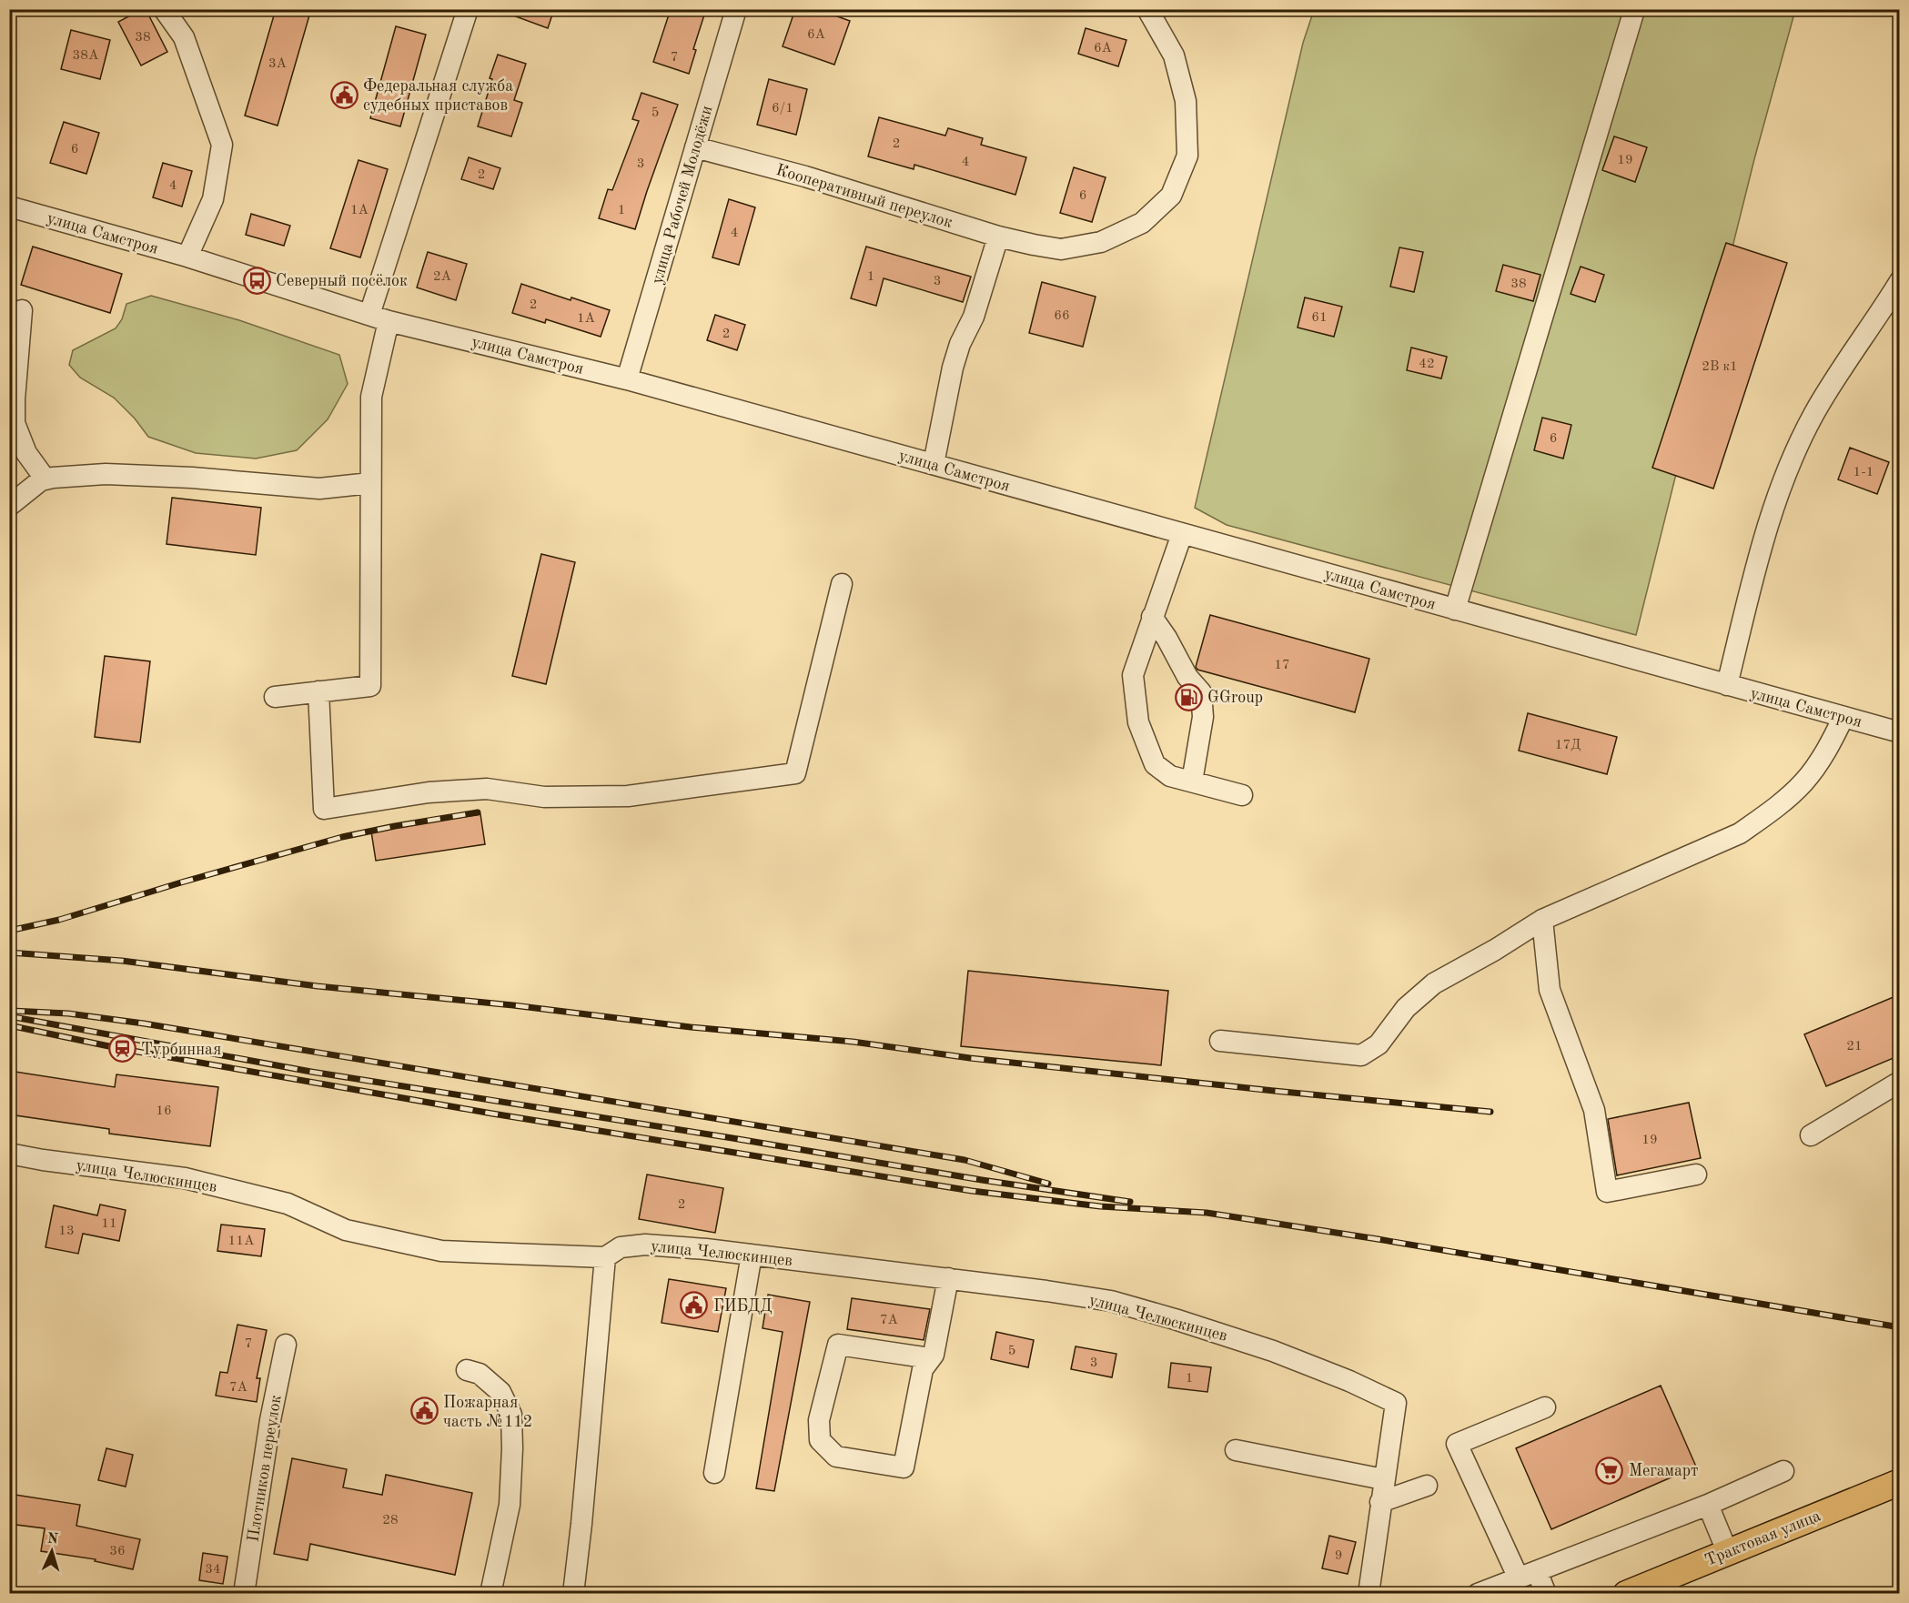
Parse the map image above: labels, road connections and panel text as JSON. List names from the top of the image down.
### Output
{
  "streets": {
    "main road": ["Трактовая улица"],
    "street": [
      "улица Рабочей Молодёжи",
      "Кооперативный переулок",
      "улица Самстроя",
      "улица Челюскинцев",
      "Плотников переулок"
    ]
  },
  "crossings": [
    ["улица Рабочей Молодёжи", "Кооперативный переулок"],
    ["улица Рабочей Молодёжи", "улица Самстроя"]
  ],
  "places": {
    "public building": ["Федеральная служба судебных приставов", "ГИБДД", "Пожарная часть №112"],
    "bus stop": ["Северный посёлок"],
    "fuel station": ["GGroup"],
    "station": ["Турбинная"],
    "supermarket": ["Мегамарт"]
  },
  "house_numbers": [
    "6А",
    "38",
    "6А",
    "38А",
    "7",
    "3А",
    "6/1",
    "5",
    "2",
    "6",
    "19",
    "4",
    "3",
    "2",
    "4",
    "6",
    "1А",
    "1",
    "4",
    "2А",
    "1",
    "3",
    "38",
    "2",
    "66",
    "61",
    "1А",
    "2",
    "42",
    "2В к1",
    "6",
    "1-1",
    "17",
    "17Д",
    "21",
    "16",
    "19",
    "2",
    "11",
    "13",
    "11А",
    "7А",
    "7",
    "5",
    "3",
    "1",
    "7А",
    "28",
    "36",
    "9",
    "34"
  ],
  "north": "top"
}
